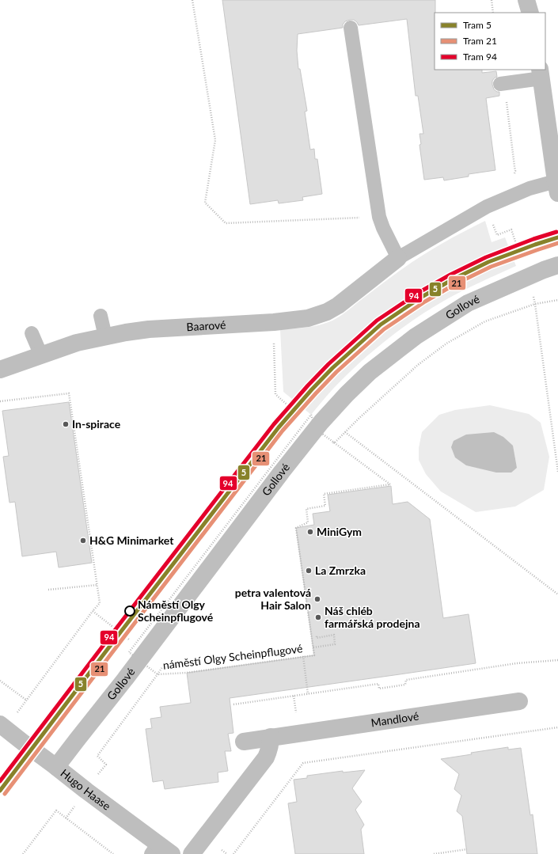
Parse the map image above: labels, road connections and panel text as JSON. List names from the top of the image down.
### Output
{
  "streets": {
    "street": [
      "Gollové",
      "Baarové",
      "Mandlové",
      "Hugo Haase"
    ],
    "path": ["náměstí Olgy Scheinpflugové"]
  },
  "crossings": [
    ["Gollové", "náměstí Olgy Scheinpflugové"],
    ["Gollové", "Hugo Haase"]
  ],
  "places": [
    "In-spirace",
    "MiniGym",
    "H&G Minimarket",
    "La Zmrzka",
    "petra valentová Hair Salon",
    "Náměstí Olgy Scheinpflugové",
    "Náš chléb farmářská prodejna"
  ],
  "lines": ["tram line 94", "tram line 5", "tram line 21"],
  "legend": ["Tram 5", "Tram 21", "Tram 94"]
}
